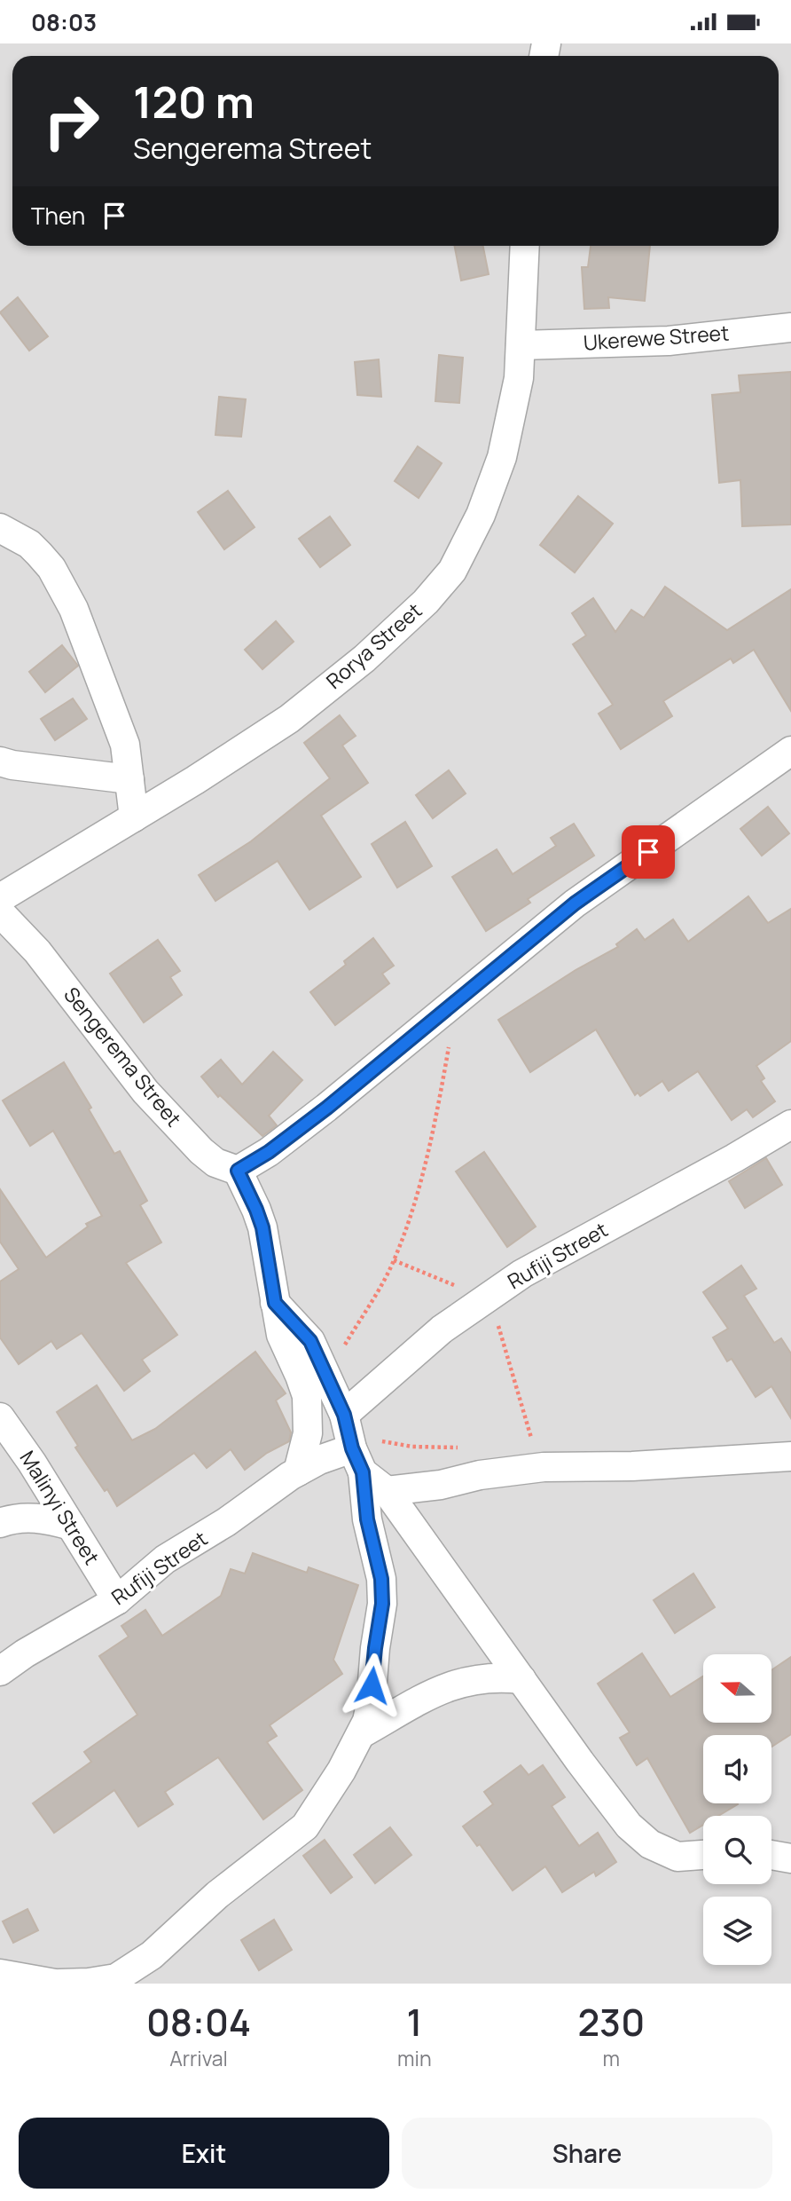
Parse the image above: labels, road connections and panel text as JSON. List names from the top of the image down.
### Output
{
  "streets": {
    "street": [
      "Ukerewe Street",
      "Rorya Street",
      "Sengerema Street",
      "Rufiji Street",
      "Malinyi Street"
    ]
  },
  "crossings": [
    ["Ukerewe Street", "Rorya Street"],
    ["Rufiji Street", "Malinyi Street"]
  ],
  "north": "left",
  "page": {
    "status": "08:03",
    "turn": ["120 m", "Sengerema Street"],
    "then": "Then",
    "eta": [
      "08:04",
      "Arrival",
      "1",
      "min",
      "230",
      "m"
    ],
    "buttons": ["Exit", "Share"]
  }
}
